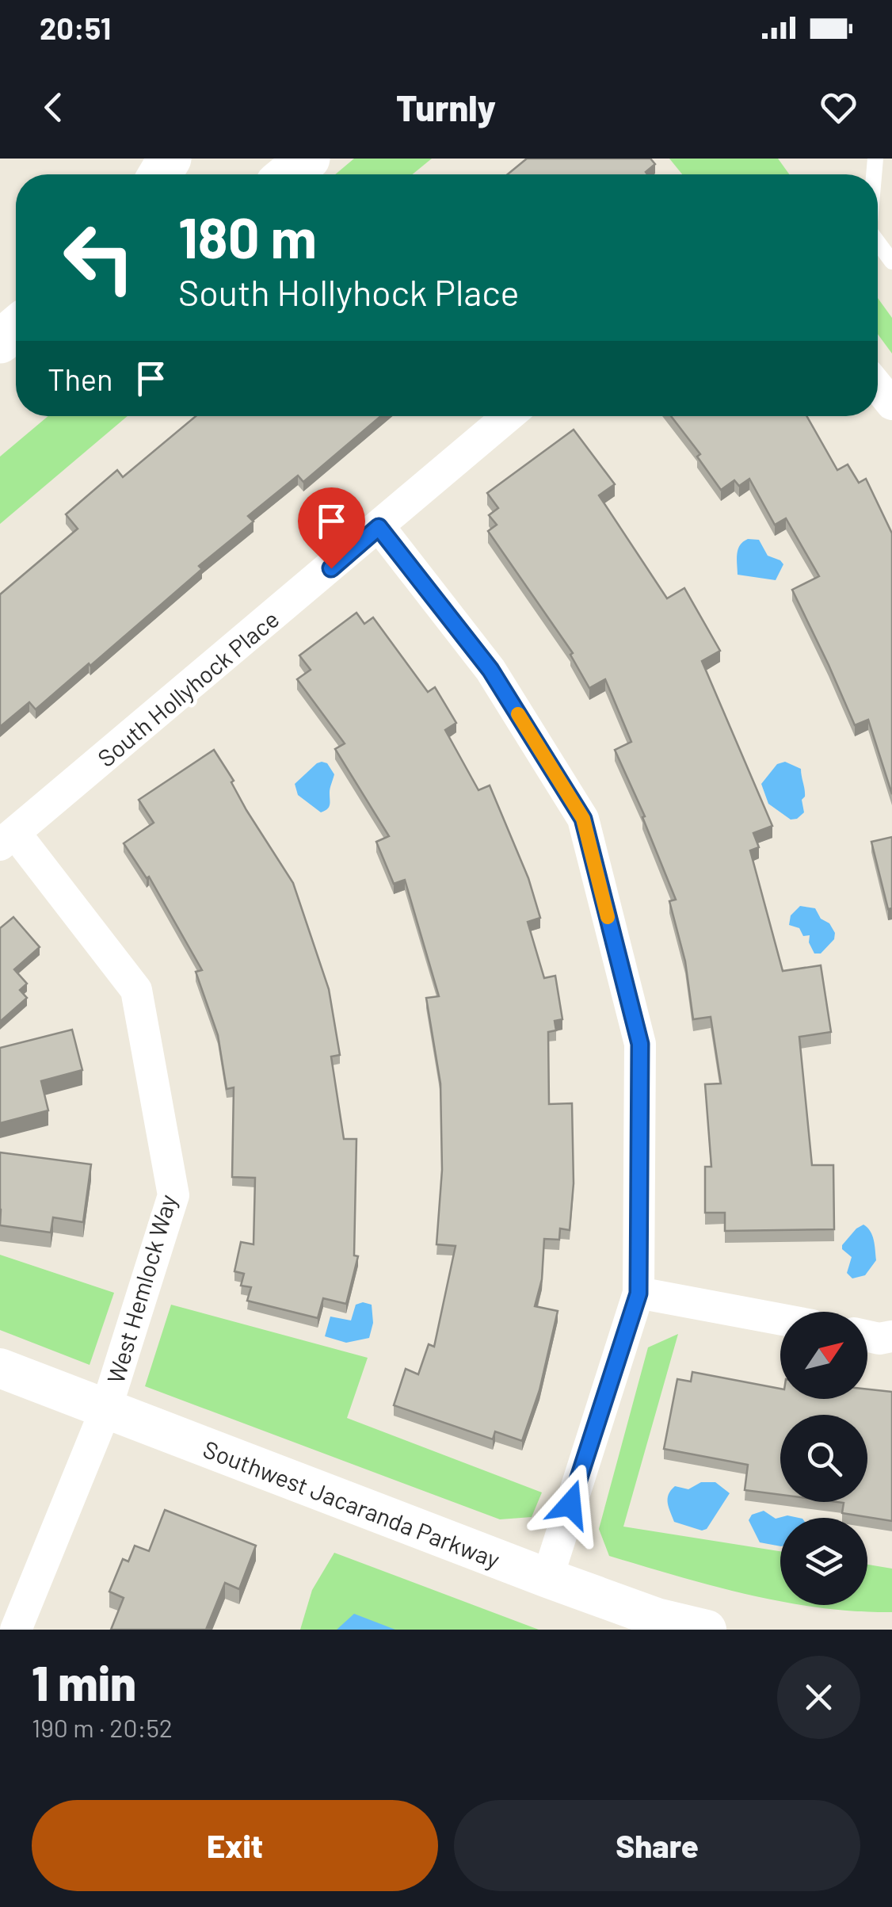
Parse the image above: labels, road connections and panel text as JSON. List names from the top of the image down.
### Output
{
  "streets": {
    "street": ["South Hollyhock Place", "West Hemlock Way", "Southwest Jacaranda Parkway"]
  },
  "crossings": [
    ["South Hollyhock Place", "West Hemlock Way"],
    ["West Hemlock Way", "Southwest Jacaranda Parkway"]
  ],
  "north": "top right",
  "page": {
    "status": "20:51",
    "header": "Turnly",
    "turn": ["180 m", "South Hollyhock Place"],
    "then": "Then",
    "heading": ["1 min", "190 m · 20:52"],
    "buttons": ["Exit", "Share"]
  }
}
